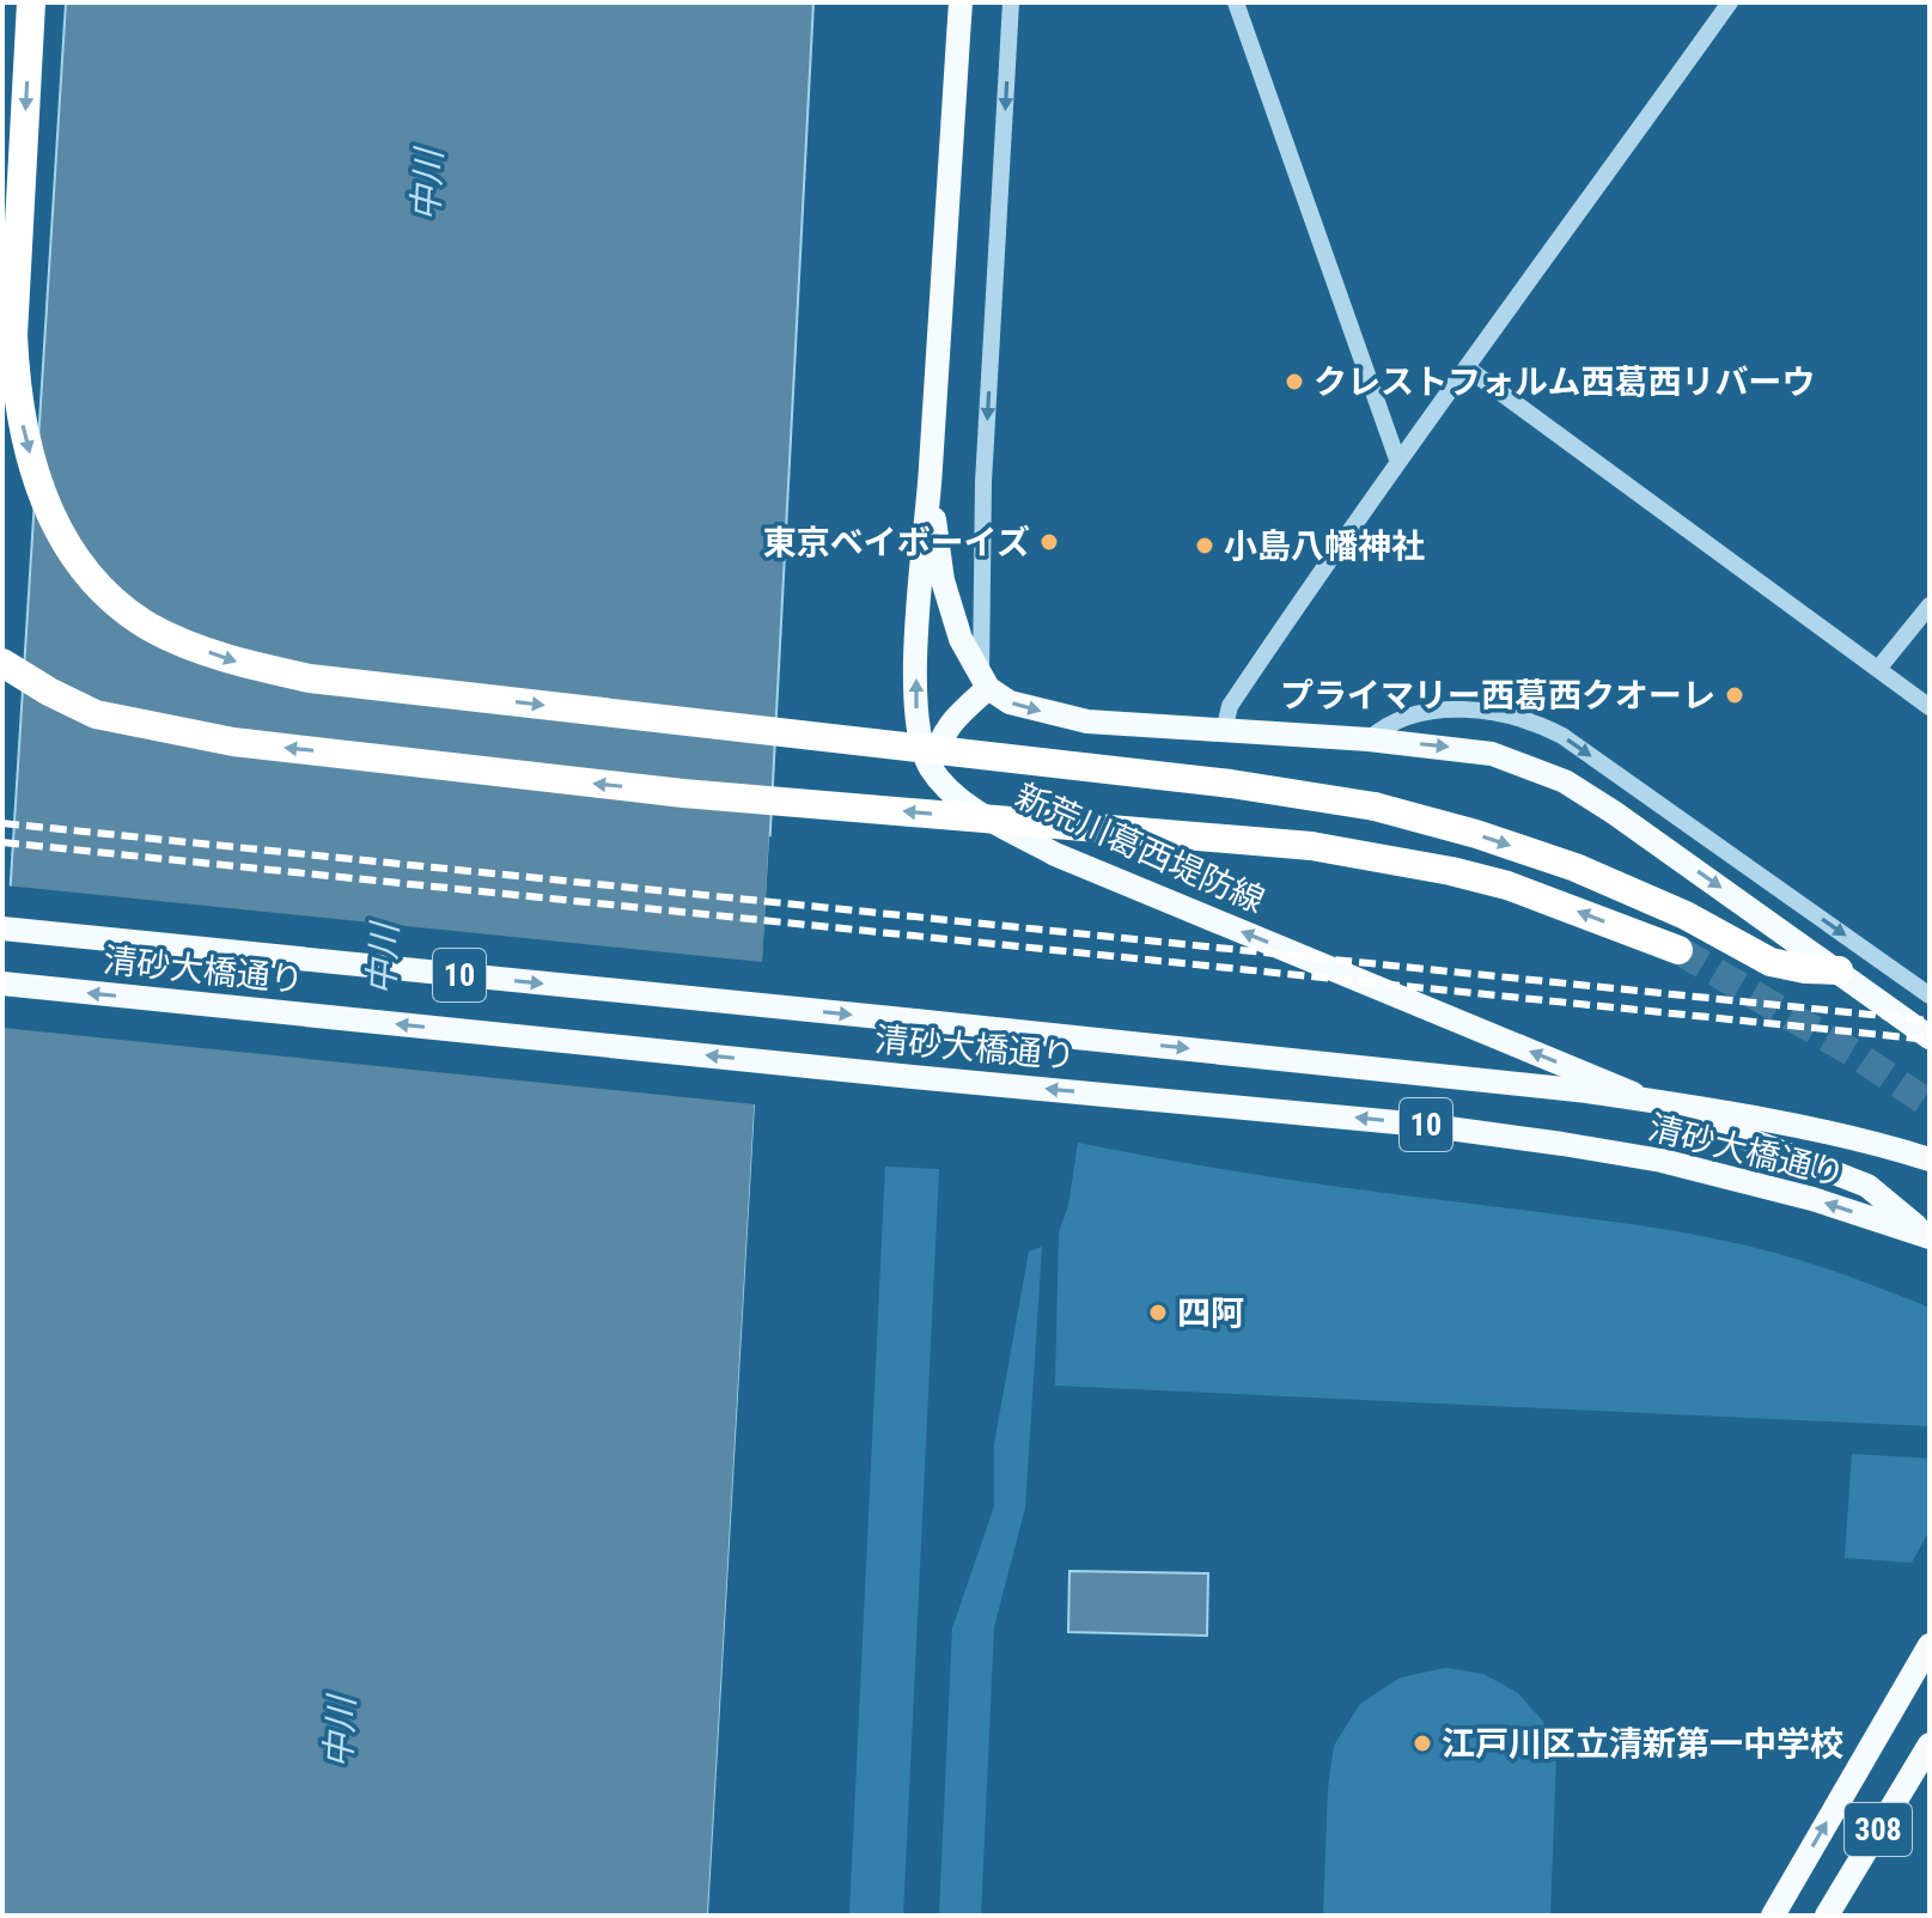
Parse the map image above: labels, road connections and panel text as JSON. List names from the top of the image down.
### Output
{
  "streets": {
    "main road": [
      "新荒川葛西堤防線",
      "清砂大橋通り",
      "10",
      "308"
    ]
  },
  "crossings": [
    ["新荒川葛西堤防線", "清砂大橋通り"]
  ],
  "one_way": ["新荒川葛西堤防線"],
  "water": ["中川"],
  "places": [
    "クレストフォルム西葛西リバーウ",
    "東京ベイボーイズ",
    "小島八幡神社",
    "プライマリー西葛西クオーレ",
    "四阿",
    "江戸川区立清新第一中学校"
  ]
}
